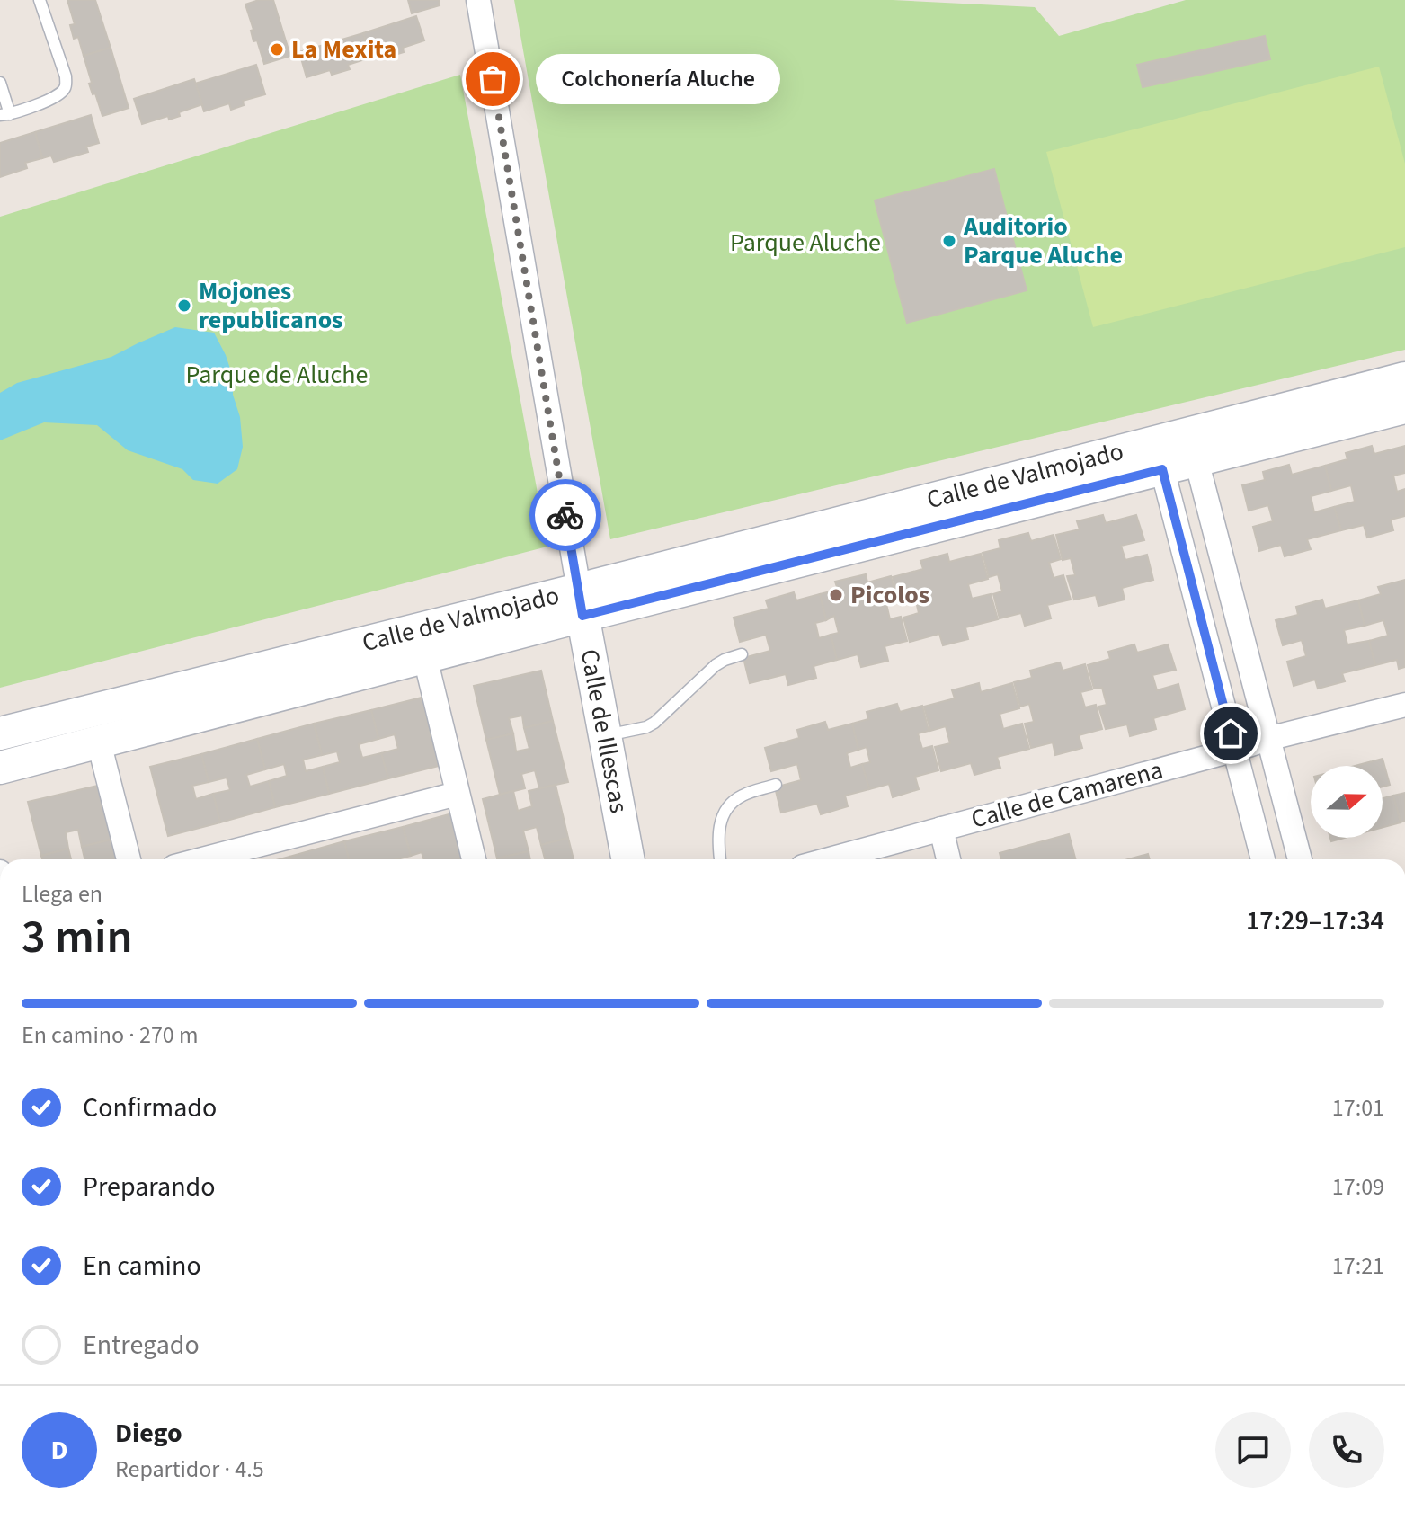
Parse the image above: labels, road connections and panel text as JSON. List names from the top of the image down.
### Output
{
  "streets": {
    "street": ["Calle de Valmojado", "Calle de Illescas", "Calle de Camarena"]
  },
  "crossings": [
    ["Calle de Valmojado", "Calle de Illescas"],
    ["Calle de Valmojado", "Calle de Camarena"]
  ],
  "parks": ["Parque Aluche", "Parque de Aluche"],
  "places": [
    "La Mexita",
    "Colchonería Aluche",
    "Auditorio Parque Aluche",
    "Mojones republicanos",
    "Picolos"
  ],
  "north": "right",
  "page": {
    "bubble": "Colchonería Aluche",
    "heading": ["3 min", "Llega en", "17:29–17:34"],
    "panel": ["Diego", "Repartidor · 4.5"],
    "bar": "En camino · 270 m",
    "list": [
      ["Confirmado", "17:01"],
      ["Preparando", "17:09"],
      ["En camino", "17:21"],
      "Entregado"
    ],
    "round": "D"
  }
}
